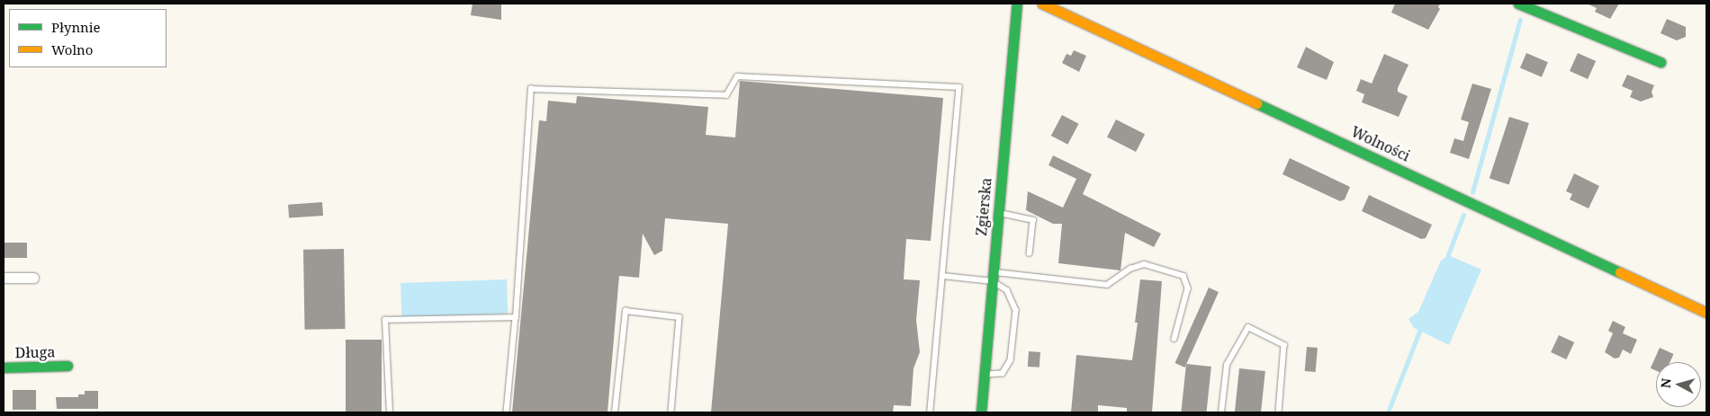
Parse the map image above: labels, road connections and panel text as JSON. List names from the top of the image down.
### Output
{
  "streets": {
    "street": ["Wolności", "Zgierska", "Długa"]
  },
  "legend": ["Płynnie", "Wolno"],
  "north": "left"
}
